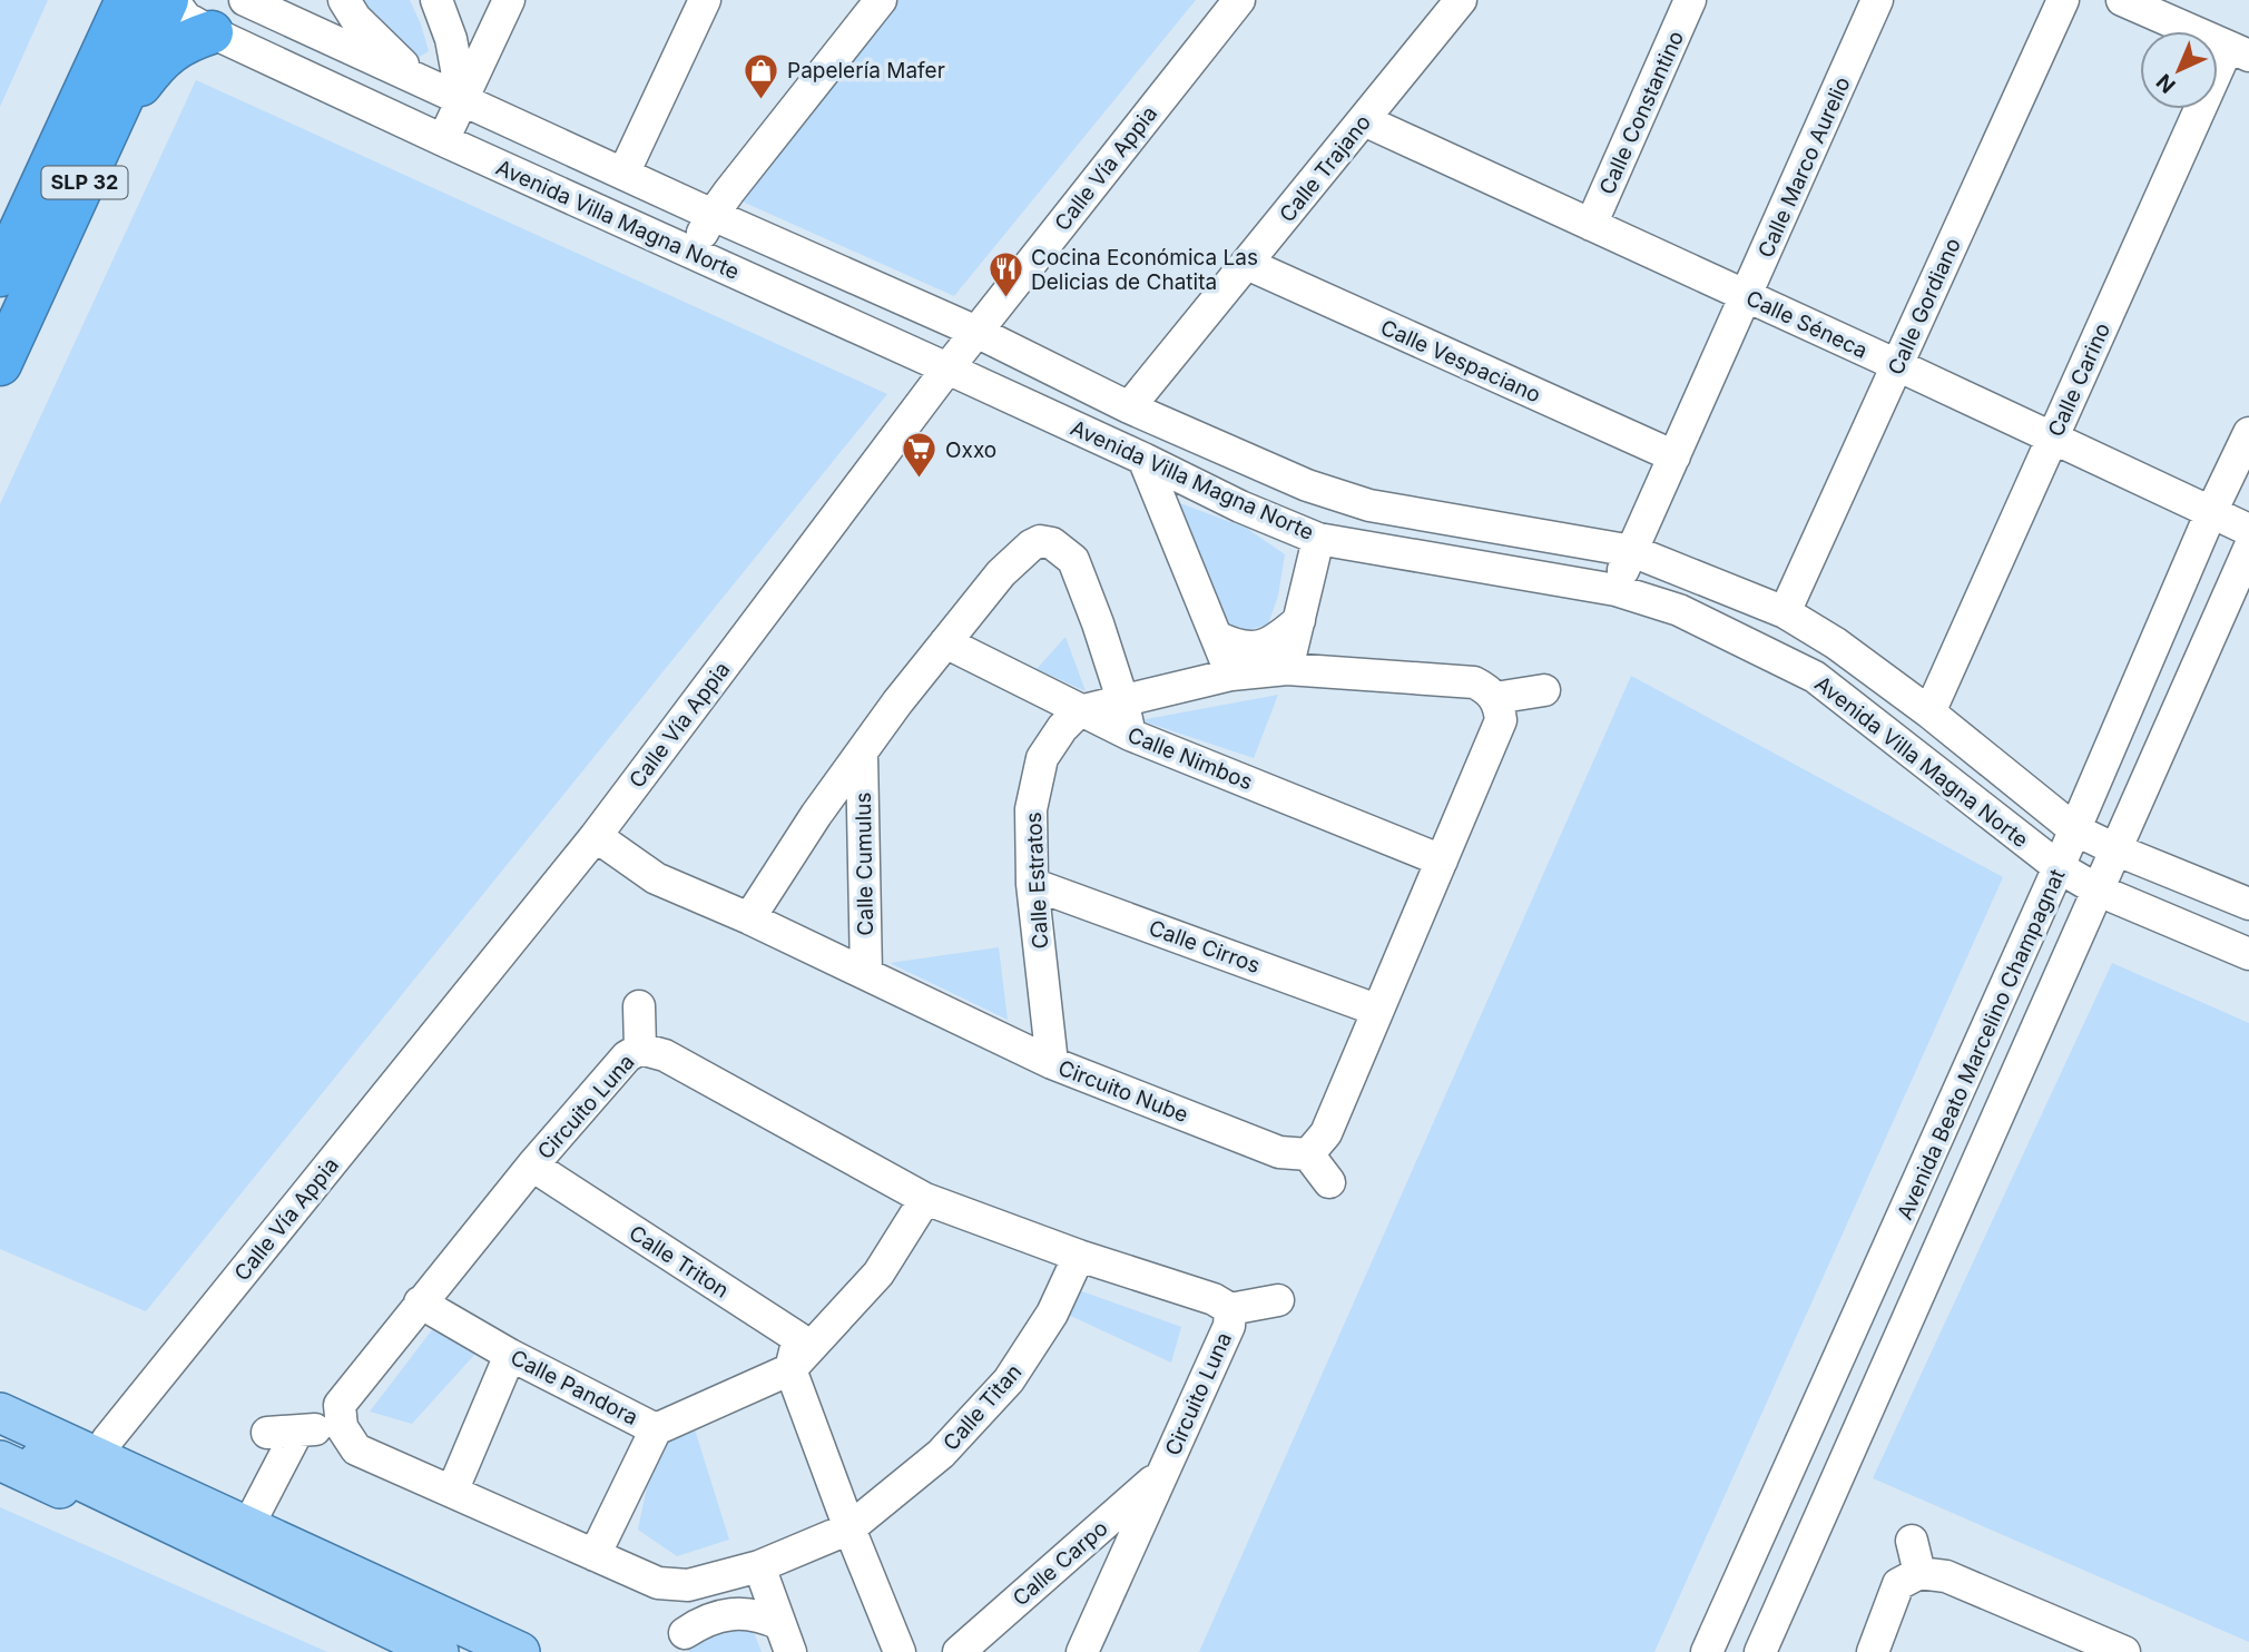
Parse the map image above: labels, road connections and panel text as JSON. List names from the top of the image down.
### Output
{
  "streets": {
    "highway": ["SLP 32"],
    "street": [
      "Calle Constantino",
      "Calle Marco Aurelio",
      "Calle Vía Appia",
      "Calle Trajano",
      "Avenida Villa Magna Norte",
      "Calle Gordiano",
      "Calle Séneca",
      "Calle Vespaciano",
      "Calle Carino",
      "Calle Nimbos",
      "Calle Cumulus",
      "Calle Estratos",
      "Calle Cirros",
      "Avenida Beato Marcelino Champagnat",
      "Circuito Nube",
      "Circuito Luna",
      "Calle Triton",
      "Calle Pandora",
      "Calle Titan",
      "Calle Carpo"
    ]
  },
  "crossings": [
    ["Calle Constantino", "Calle Séneca"],
    ["Calle Marco Aurelio", "Avenida Villa Magna Norte"],
    ["Calle Marco Aurelio", "Calle Séneca"],
    ["Calle Marco Aurelio", "Calle Vespaciano"],
    ["Calle Vía Appia", "Avenida Villa Magna Norte"],
    ["Calle Vía Appia", "Circuito Nube"],
    ["Calle Trajano", "Avenida Villa Magna Norte"],
    ["Calle Trajano", "Calle Séneca"],
    ["Calle Trajano", "Calle Vespaciano"],
    ["SLP 32", "Avenida Villa Magna Norte"],
    ["Avenida Villa Magna Norte", "Calle Gordiano"],
    ["Avenida Villa Magna Norte", "Calle Carino"],
    ["Avenida Villa Magna Norte", "Avenida Beato Marcelino Champagnat"],
    ["Calle Gordiano", "Calle Séneca"],
    ["Calle Séneca", "Calle Carino"],
    ["Calle Séneca", "Avenida Beato Marcelino Champagnat"],
    ["Calle Nimbos", "Calle Estratos"],
    ["Calle Cumulus", "Circuito Nube"],
    ["Calle Estratos", "Calle Cirros"],
    ["Calle Estratos", "Circuito Nube"],
    ["Circuito Luna", "Calle Triton"],
    ["Circuito Luna", "Calle Pandora"],
    ["Circuito Luna", "Calle Titan"],
    ["Circuito Luna", "Calle Carpo"],
    ["Calle Triton", "Calle Pandora"]
  ],
  "places": {
    "shop": ["Papelería Mafer"],
    "restaurant": ["Cocina Económica Las Delicias de Chatita"],
    "supermarket": ["Oxxo"]
  },
  "north": "bottom left"
}
